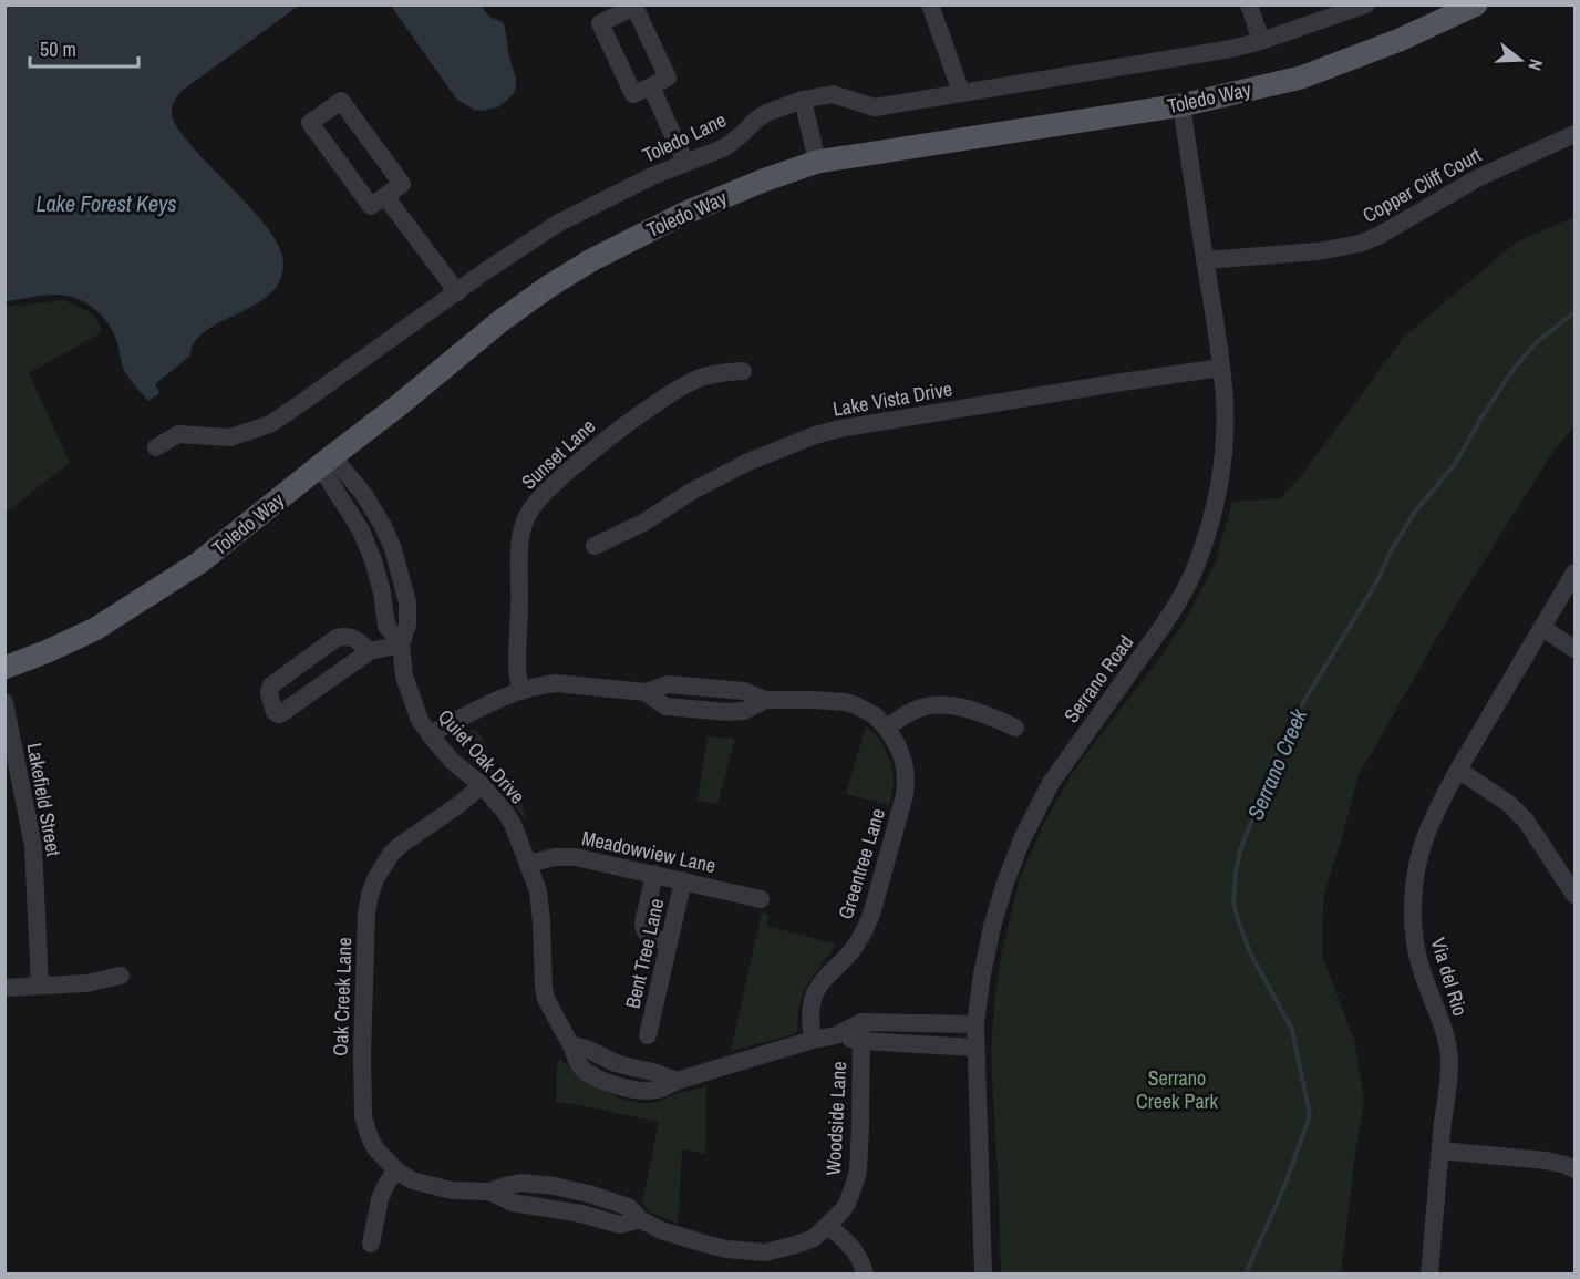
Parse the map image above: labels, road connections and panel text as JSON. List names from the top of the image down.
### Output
{
  "streets": {
    "main road": ["Toledo Way"],
    "street": [
      "Toledo Lane",
      "Copper Cliff Court",
      "Lake Vista Drive",
      "Sunset Lane",
      "Serrano Road",
      "Quiet Oak Drive",
      "Lakefield Street",
      "Meadowview Lane",
      "Greentree Lane",
      "Bent Tree Lane",
      "Via del Rio",
      "Oak Creek Lane",
      "Woodside Lane"
    ]
  },
  "crossings": [
    ["Toledo Way", "Serrano Road"],
    ["Toledo Way", "Quiet Oak Drive"],
    ["Copper Cliff Court", "Serrano Road"],
    ["Lake Vista Drive", "Serrano Road"],
    ["Serrano Road", "Quiet Oak Drive"],
    ["Quiet Oak Drive", "Meadowview Lane"],
    ["Quiet Oak Drive", "Greentree Lane"],
    ["Quiet Oak Drive", "Oak Creek Lane"],
    ["Quiet Oak Drive", "Woodside Lane"],
    ["Meadowview Lane", "Bent Tree Lane"]
  ],
  "water": ["Lake Forest Keys", "Serrano Creek"],
  "parks": ["Serrano Creek Park"],
  "scale_bar": "50 m",
  "north": "right"
}
